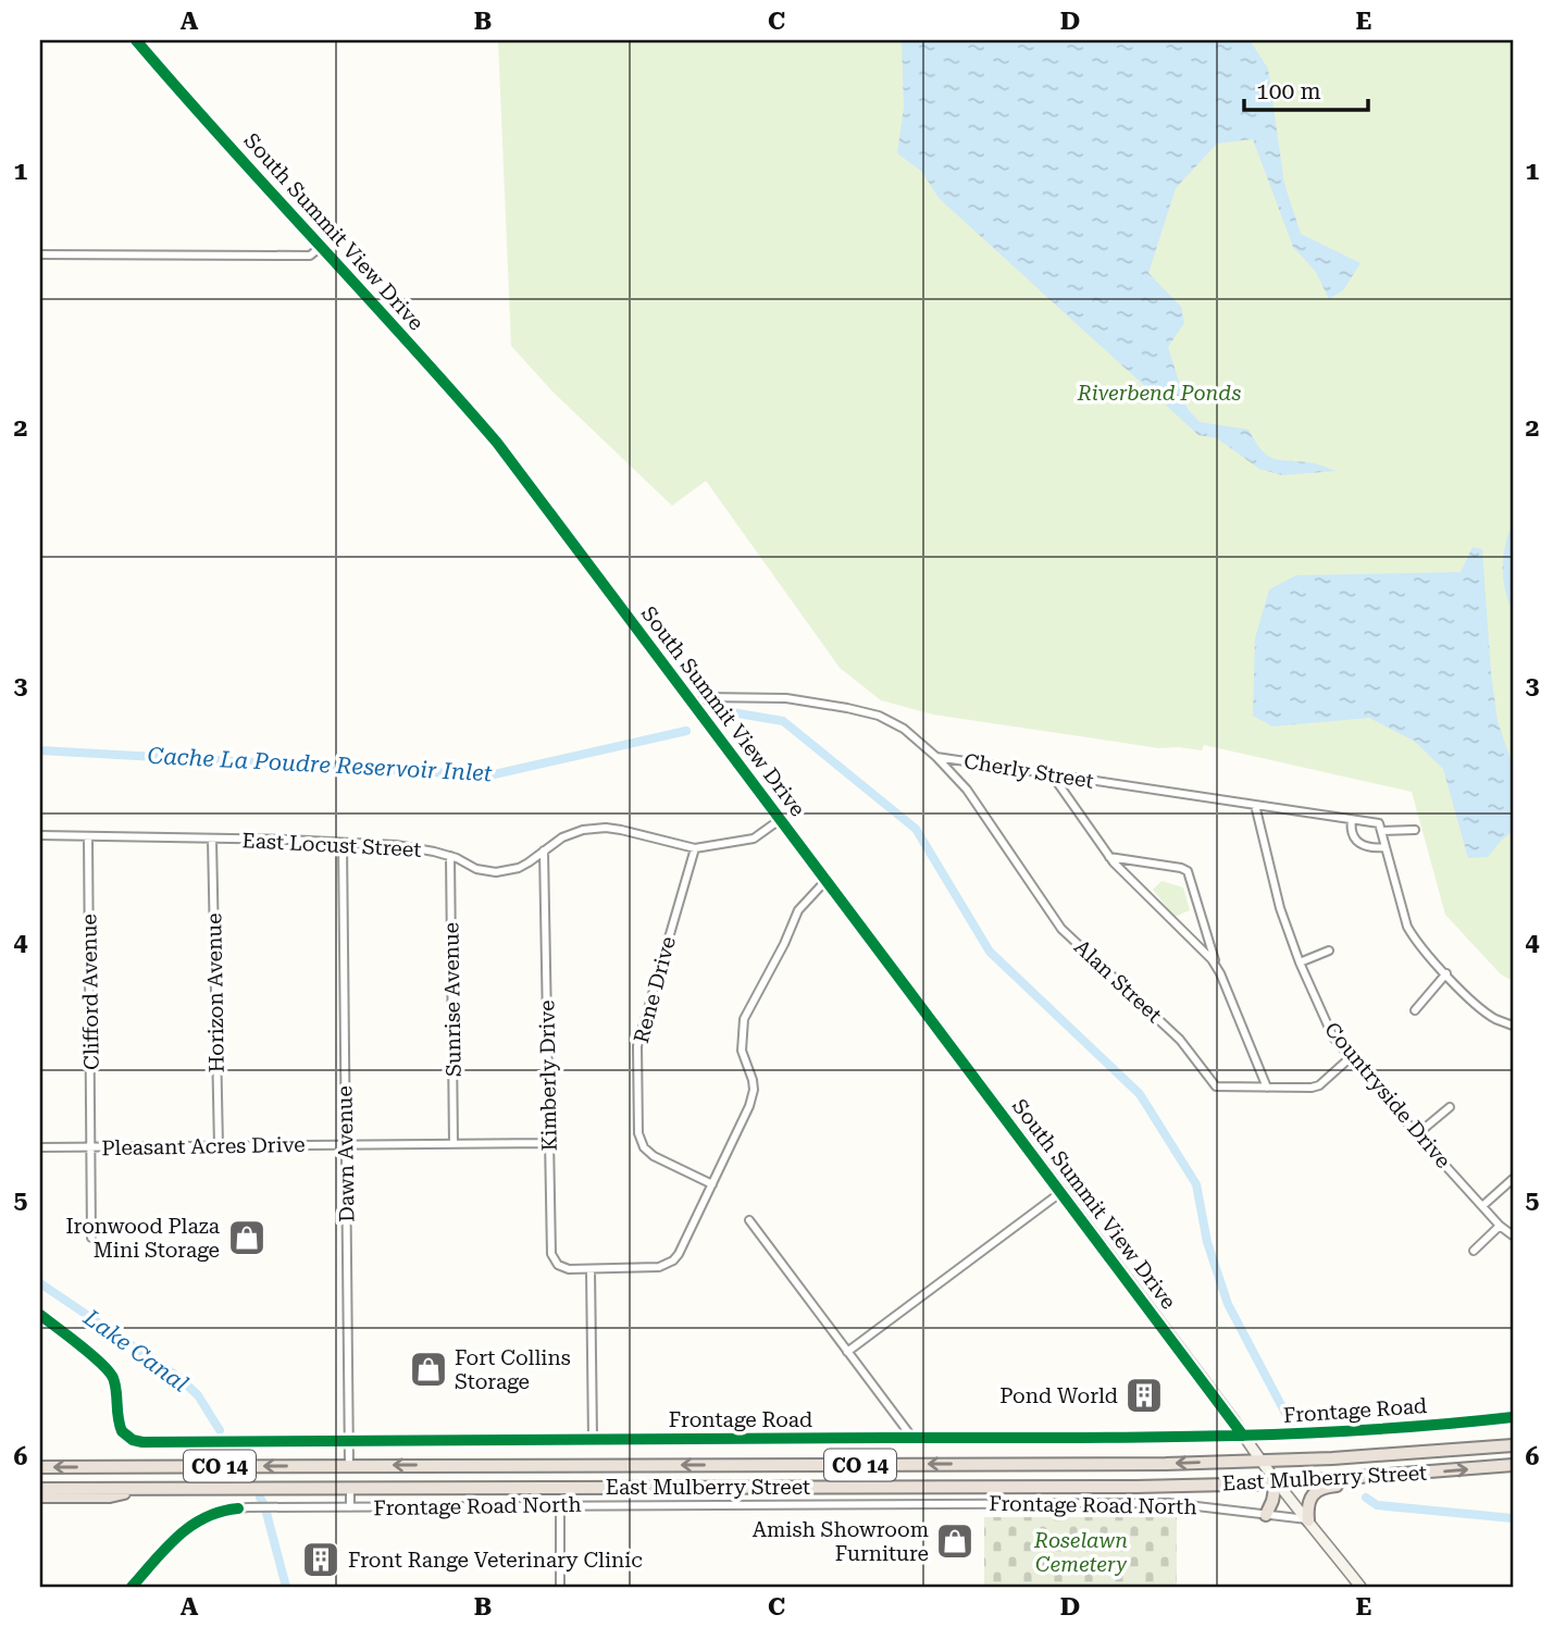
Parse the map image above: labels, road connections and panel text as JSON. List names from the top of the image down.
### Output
{
  "streets": {
    "highway": ["CO 14", "East Mulberry Street"],
    "street": [
      "South Summit View Drive",
      "Cherly Street",
      "East Locust Street",
      "Alan Street",
      "Rene Drive",
      "Clifford Avenue",
      "Horizon Avenue",
      "Sunrise Avenue",
      "Kimberly Drive",
      "Countryside Drive",
      "Pleasant Acres Drive",
      "Dawn Avenue",
      "Frontage Road",
      "Frontage Road North"
    ]
  },
  "crossings": [
    ["South Summit View Drive", "Cherly Street"],
    ["South Summit View Drive", "East Locust Street"],
    ["South Summit View Drive", "Frontage Road"],
    ["South Summit View Drive", "East Mulberry Street"],
    ["South Summit View Drive", "Frontage Road North"],
    ["Cherly Street", "Alan Street"],
    ["Cherly Street", "Countryside Drive"],
    ["East Locust Street", "Rene Drive"],
    ["East Locust Street", "Clifford Avenue"],
    ["East Locust Street", "Horizon Avenue"],
    ["East Locust Street", "Sunrise Avenue"],
    ["East Locust Street", "Kimberly Drive"],
    ["East Locust Street", "Dawn Avenue"],
    ["Alan Street", "Countryside Drive"],
    ["Clifford Avenue", "Pleasant Acres Drive"],
    ["Horizon Avenue", "Pleasant Acres Drive"],
    ["Sunrise Avenue", "Pleasant Acres Drive"],
    ["Kimberly Drive", "Pleasant Acres Drive"],
    ["Pleasant Acres Drive", "Dawn Avenue"],
    ["Dawn Avenue", "Frontage Road"],
    ["Dawn Avenue", "East Mulberry Street"]
  ],
  "water": ["Cache La Poudre Reservoir Inlet", "Lake Canal"],
  "parks": ["Riverbend Ponds", "Roselawn Cemetery"],
  "places": {
    "shop": ["Ironwood Plaza Mini Storage", "Fort Collins Storage", "Amish Showroom Furniture"],
    "building": ["Pond World", "Front Range Veterinary Clinic"]
  },
  "scale_bar": "100 m",
  "grid": {
    "columns": [
      "A",
      "B",
      "C",
      "D",
      "E"
    ],
    "rows": [
      "1",
      "2",
      "3",
      "4",
      "5",
      "6"
    ]
  }
}
